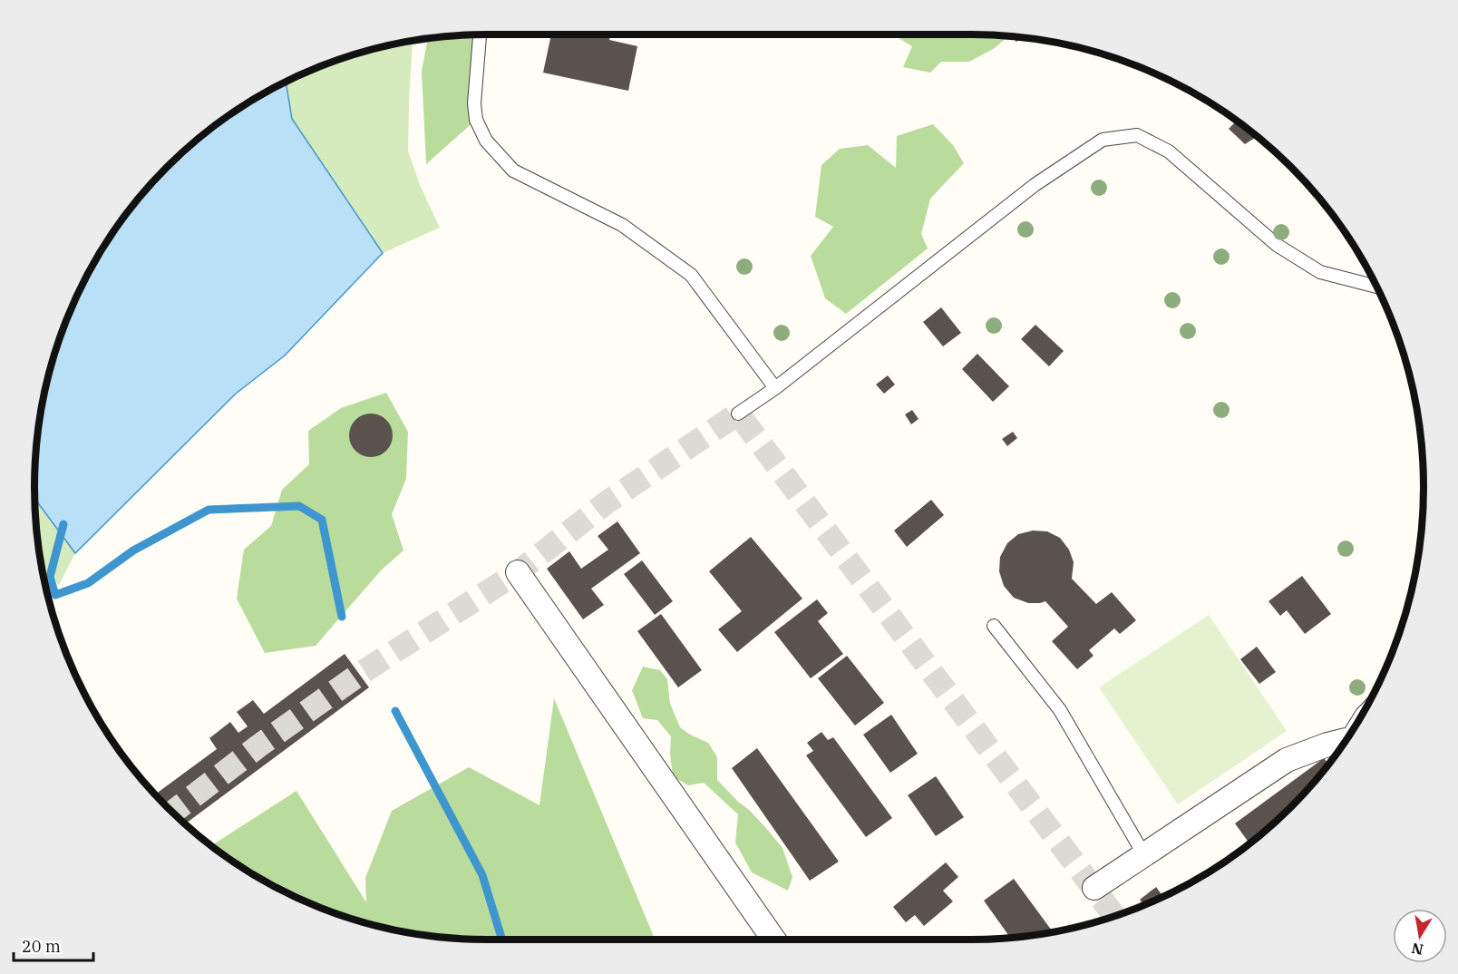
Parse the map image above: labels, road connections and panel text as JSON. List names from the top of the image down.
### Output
{
  "scale_bar": "20 m",
  "north": "bottom"
}
